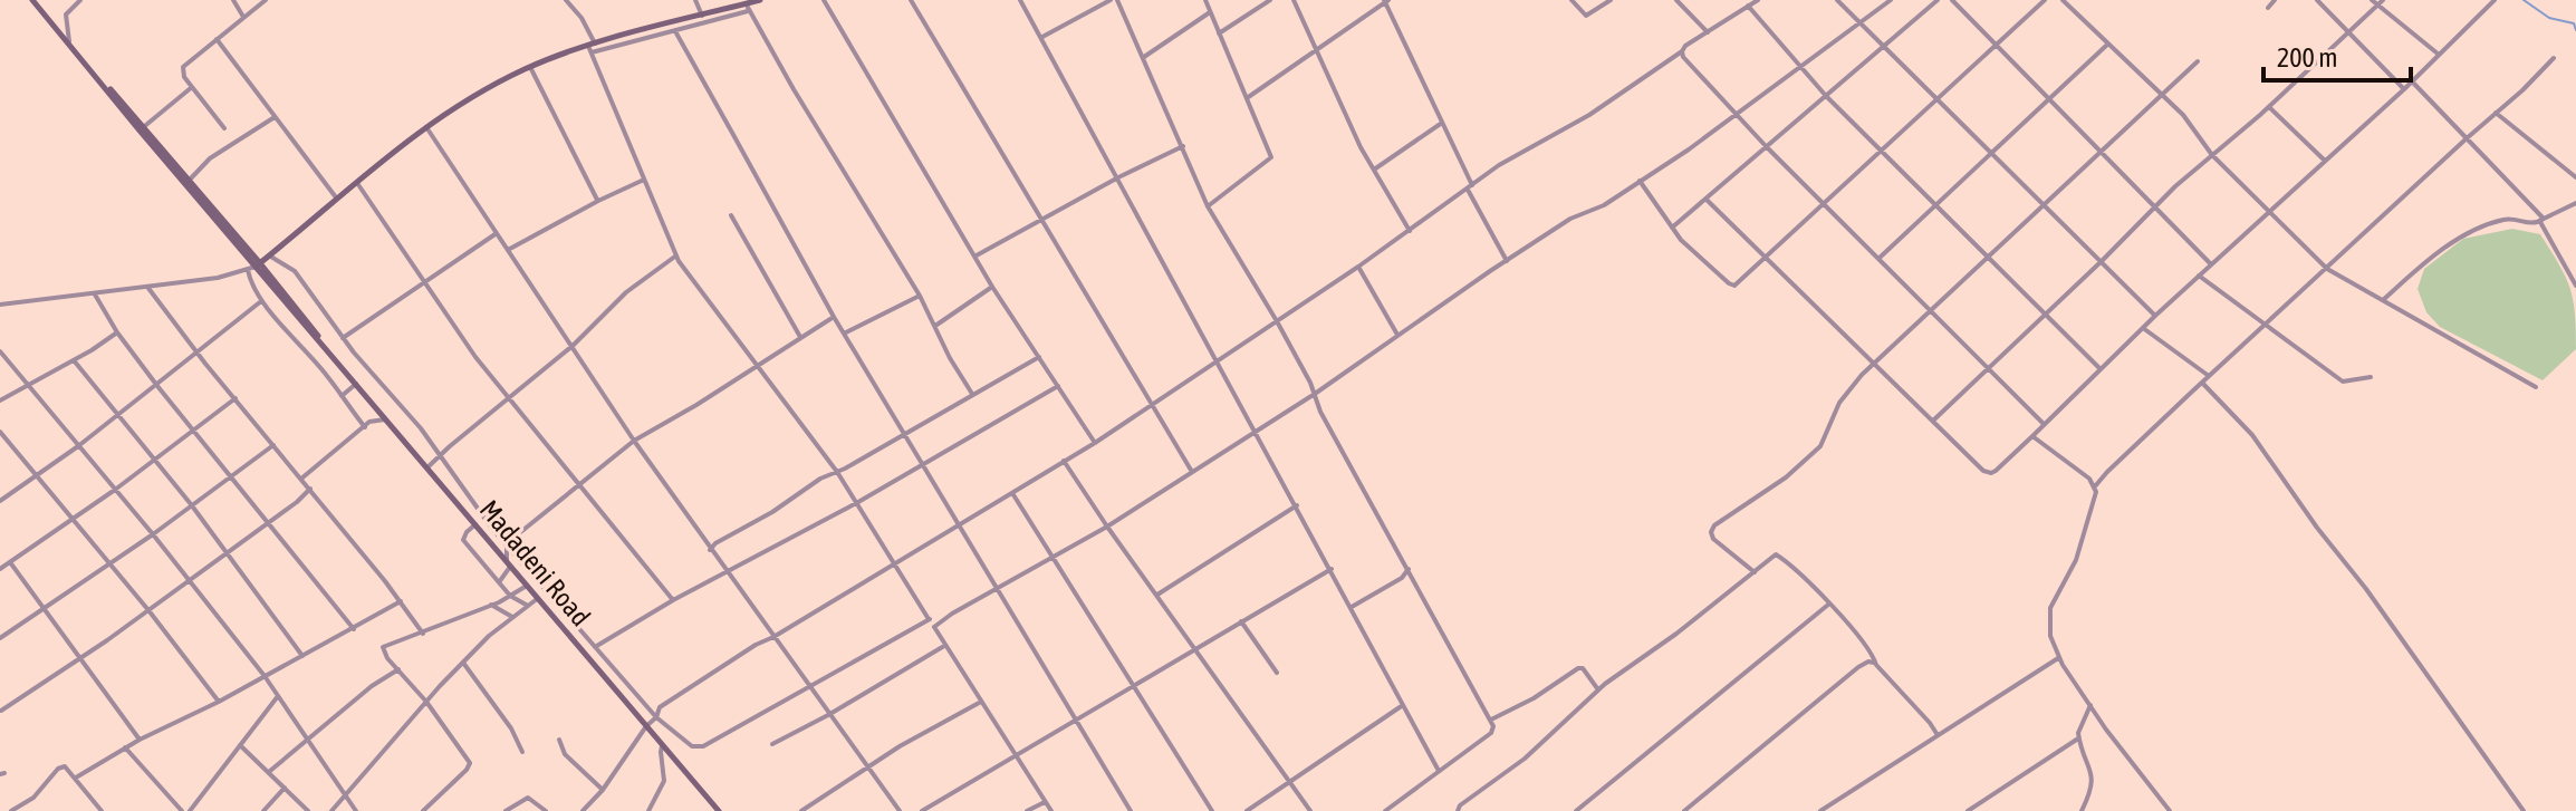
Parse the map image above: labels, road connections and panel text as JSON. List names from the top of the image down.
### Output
{
  "streets": {
    "street": ["Madadeni Road"]
  },
  "scale_bar": "200 m"
}
